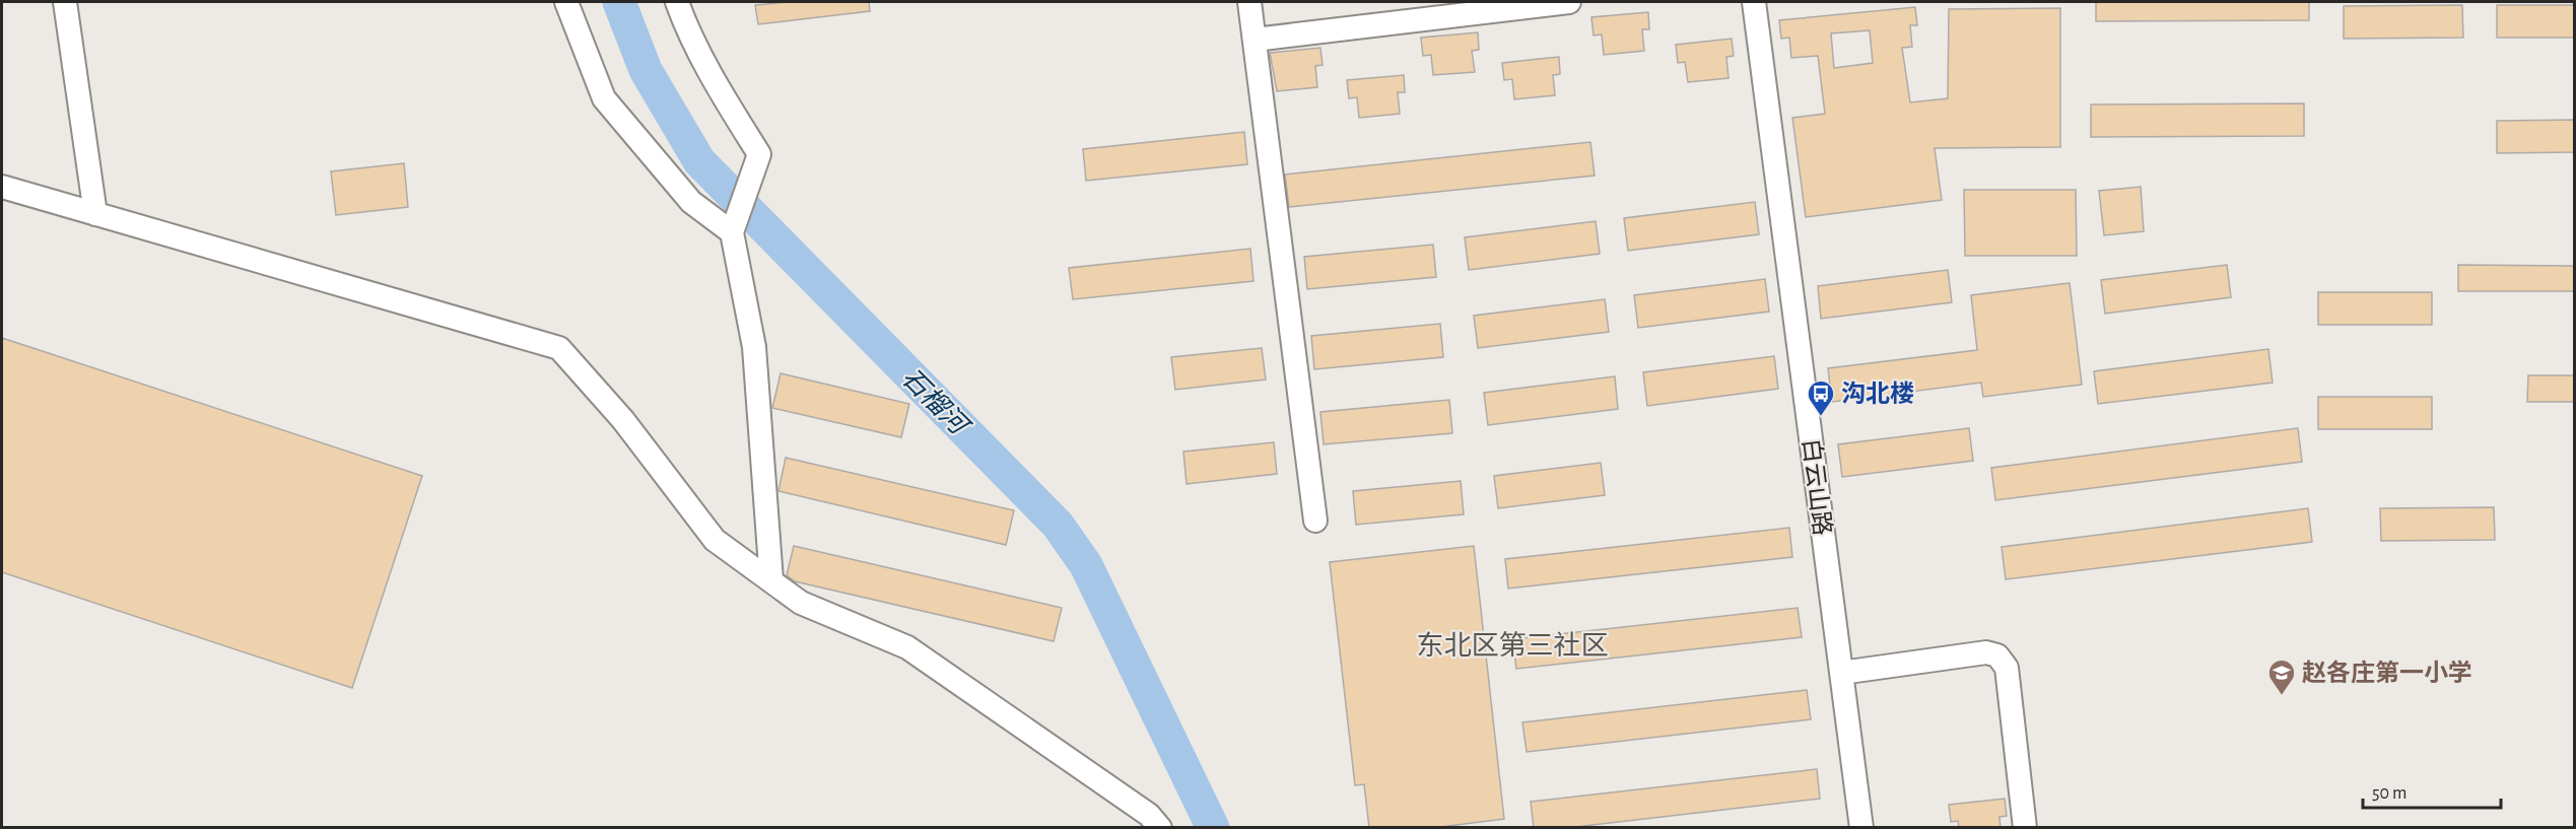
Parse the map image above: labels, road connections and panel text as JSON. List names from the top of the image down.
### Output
{
  "streets": {
    "street": ["白云山路"]
  },
  "districts": ["东北区第三社区"],
  "water": ["石榴河"],
  "places": {
    "bus stop": ["沟北楼"],
    "school or university": ["赵各庄第一小学"]
  },
  "scale_bar": "50 m"
}
